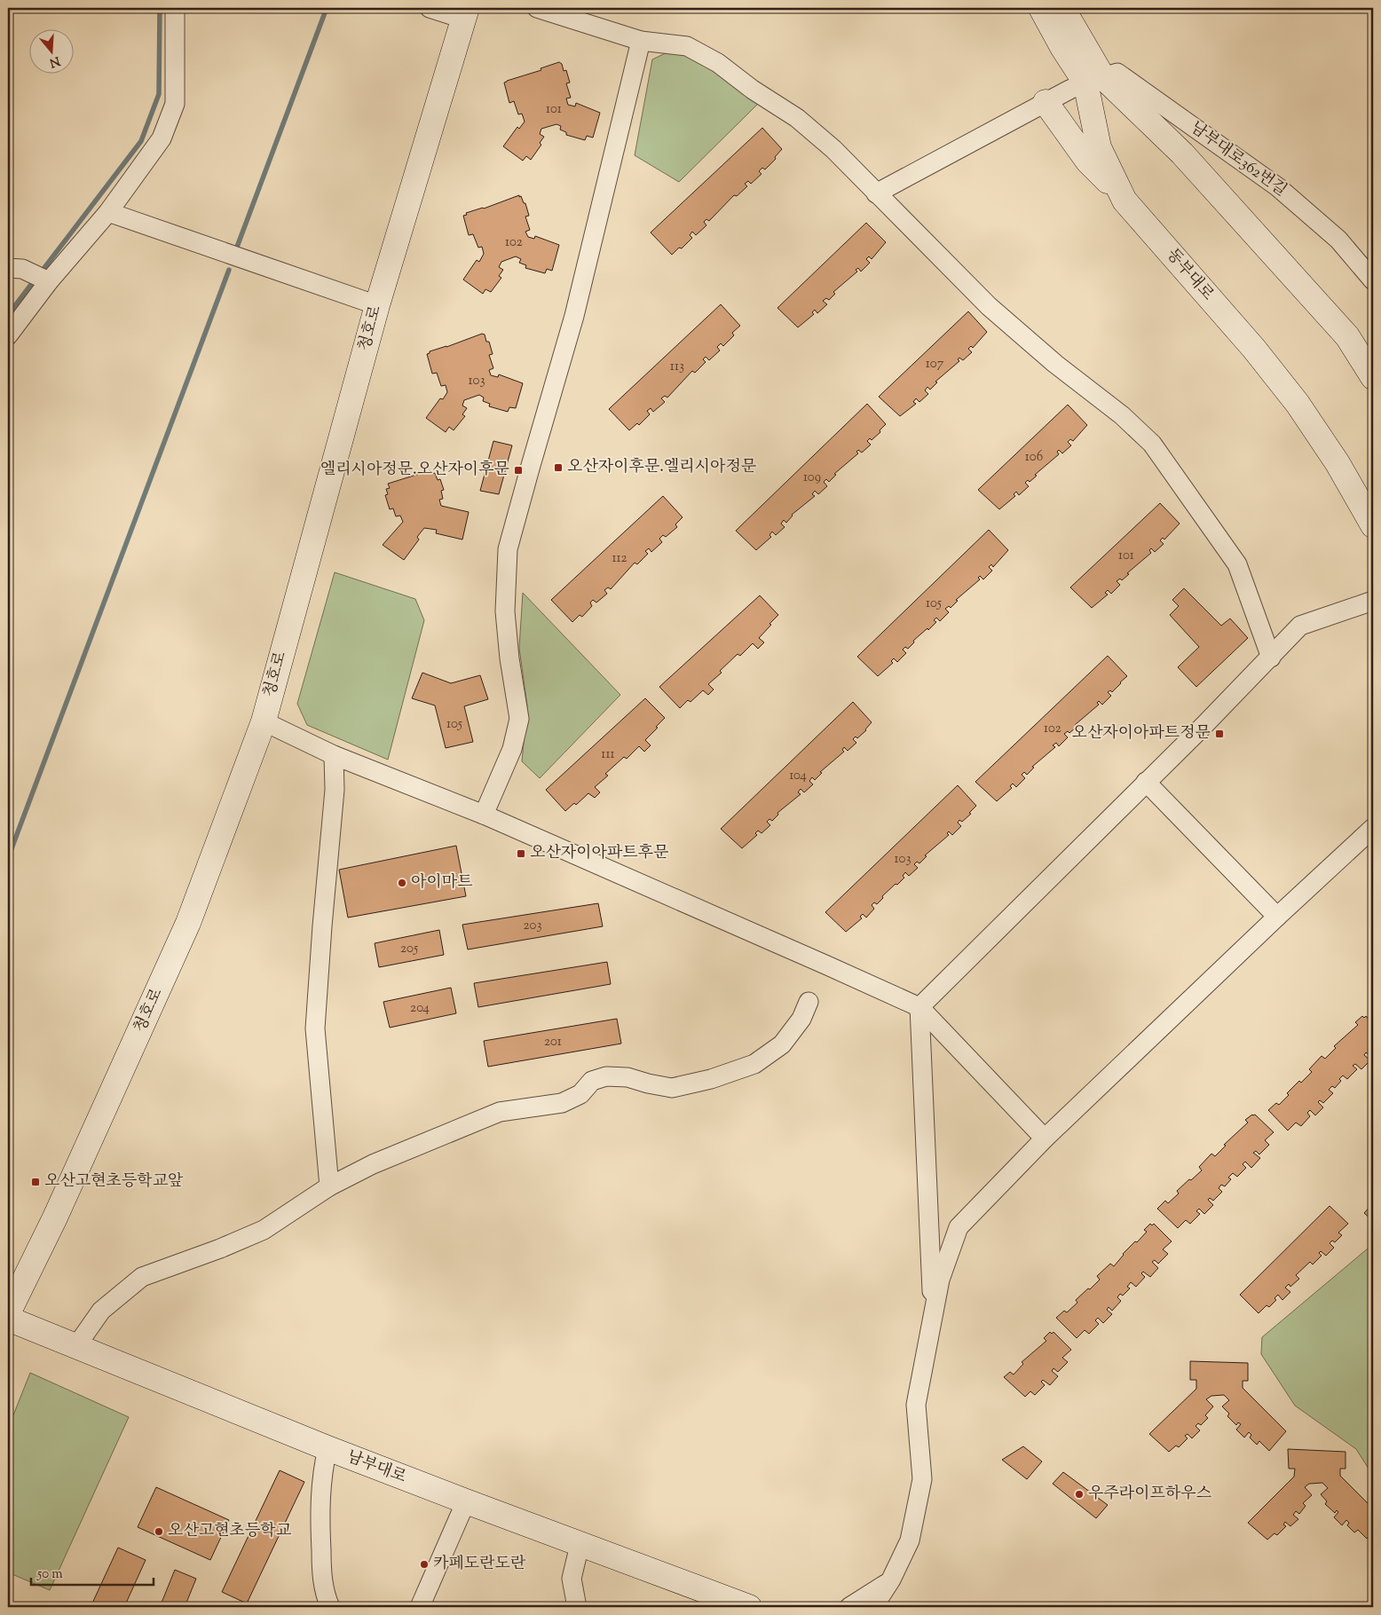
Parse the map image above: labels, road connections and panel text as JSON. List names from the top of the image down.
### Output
{
  "streets": {
    "main road": ["동부대로", "청호로", "남부대로"],
    "street": ["남부대로362번길"]
  },
  "crossings": [
    ["남부대로362번길", "동부대로"]
  ],
  "places": {
    "transit": [
      "오산자이후문.엘리시아정문",
      "엘리시아정문.오산자이후문",
      "오산자이아파트정문",
      "오산자이아파트후문",
      "오산고현초등학교앞"
    ],
    "other": [
      "아이마트",
      "우주라이프하우스",
      "오산고현초등학교",
      "카페도란도란"
    ]
  },
  "house_numbers": [
    "101",
    "102",
    "107",
    "113",
    "103",
    "106",
    "109",
    "101",
    "112",
    "105",
    "105",
    "102",
    "111",
    "104",
    "103",
    "203",
    "205",
    "204",
    "201"
  ],
  "scale_bar": "50 m",
  "north": "bottom"
}
